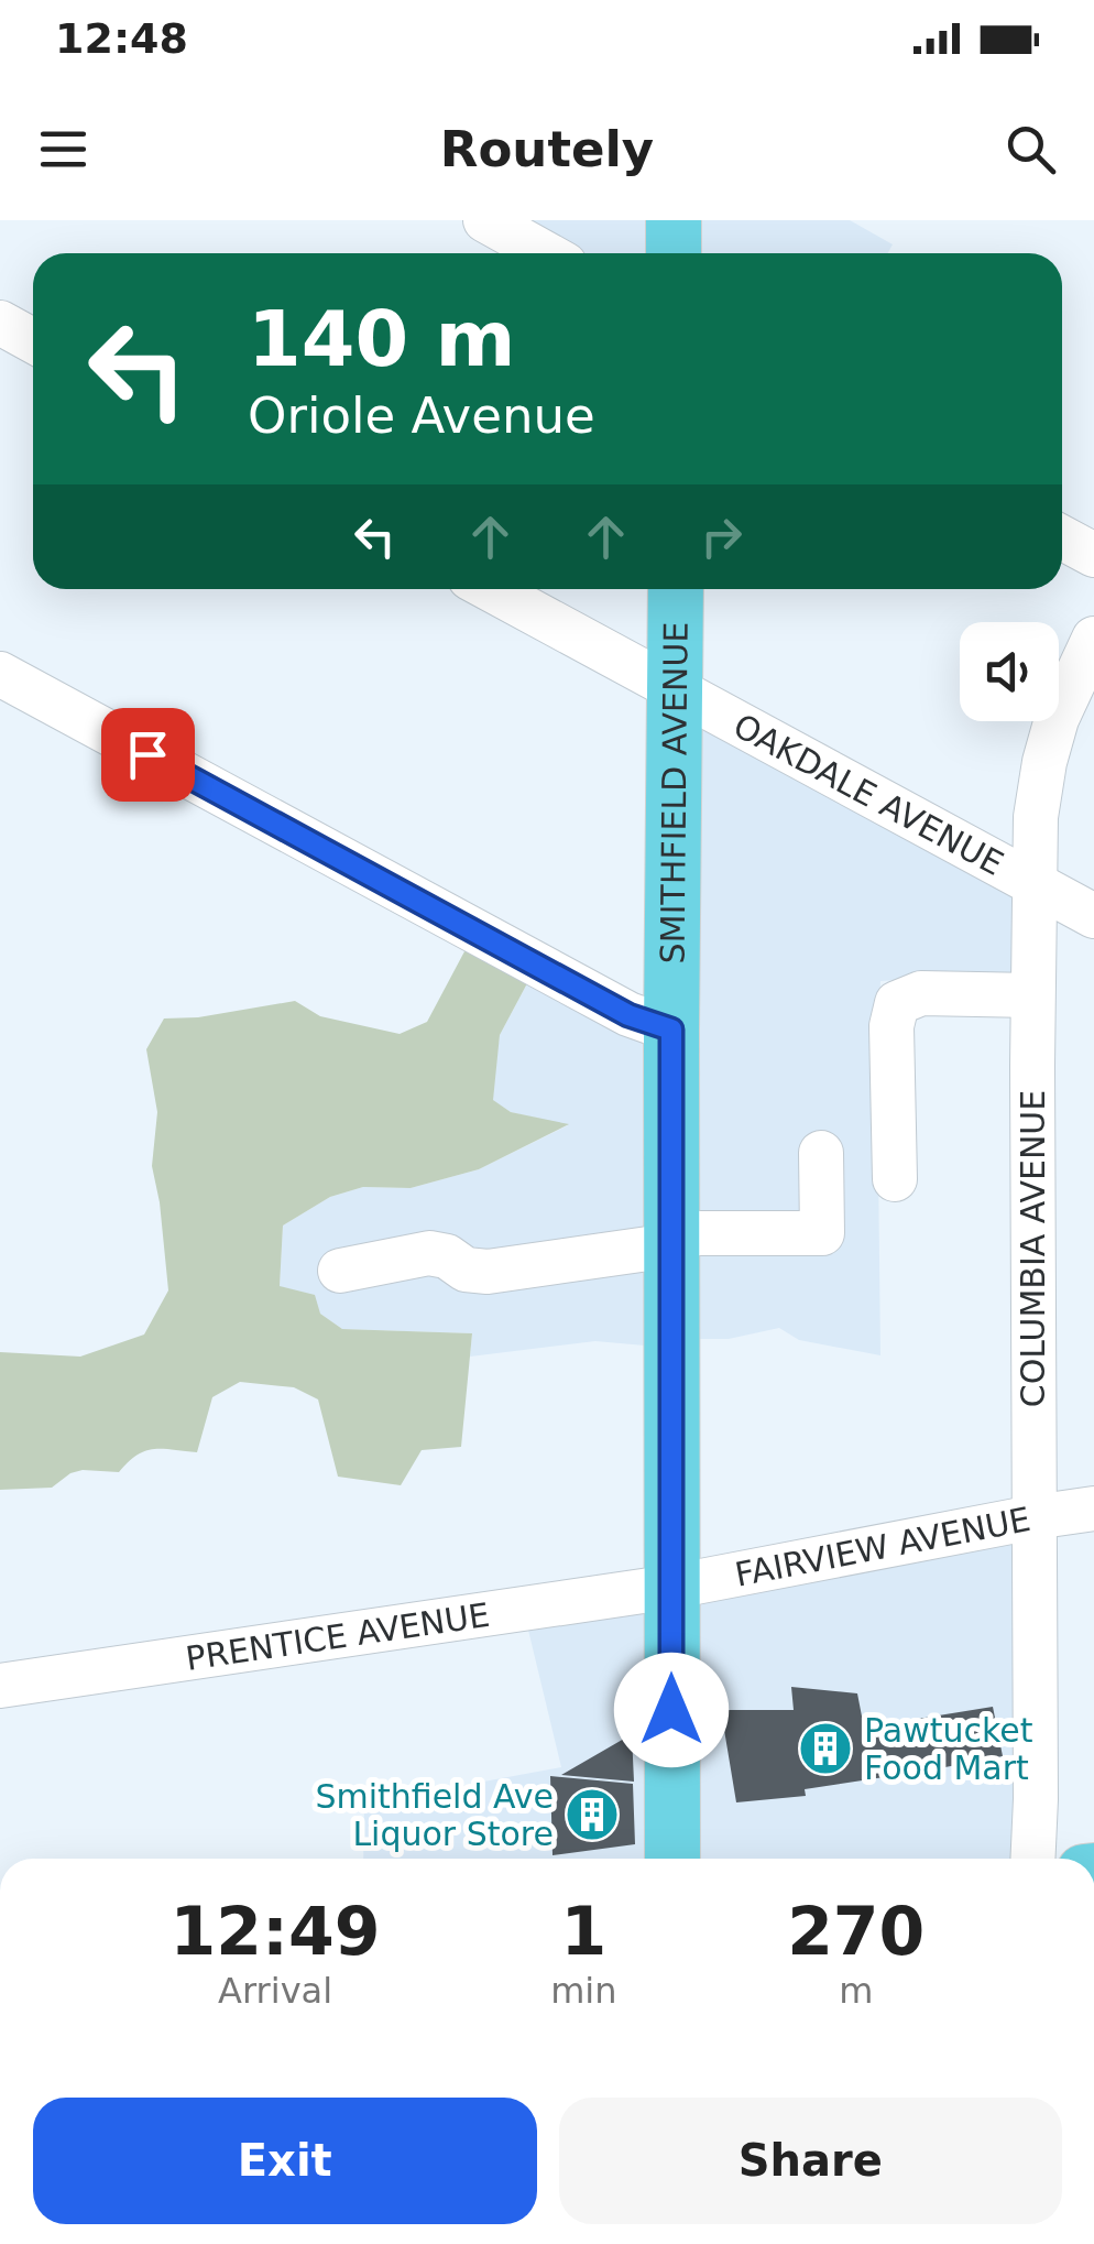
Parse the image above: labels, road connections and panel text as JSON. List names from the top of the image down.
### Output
{
  "streets": {
    "main road": ["SMITHFIELD AVENUE"],
    "street": [
      "OAKDALE AVENUE",
      "COLUMBIA AVENUE",
      "FAIRVIEW AVENUE",
      "PRENTICE AVENUE"
    ]
  },
  "crossings": [
    ["SMITHFIELD AVENUE", "OAKDALE AVENUE"],
    ["SMITHFIELD AVENUE", "FAIRVIEW AVENUE"],
    ["SMITHFIELD AVENUE", "PRENTICE AVENUE"],
    ["OAKDALE AVENUE", "COLUMBIA AVENUE"],
    ["COLUMBIA AVENUE", "FAIRVIEW AVENUE"],
    ["FAIRVIEW AVENUE", "PRENTICE AVENUE"]
  ],
  "places": {
    "building": ["Pawtucket Food Mart", "Smithfield Ave Liquor Store"]
  },
  "page": {
    "status": "12:48",
    "header": "Routely",
    "turn": ["140 m", "Oriole Avenue"],
    "eta": [
      "12:49",
      "Arrival",
      "1",
      "min",
      "270",
      "m"
    ],
    "buttons": ["Exit", "Share"]
  }
}
